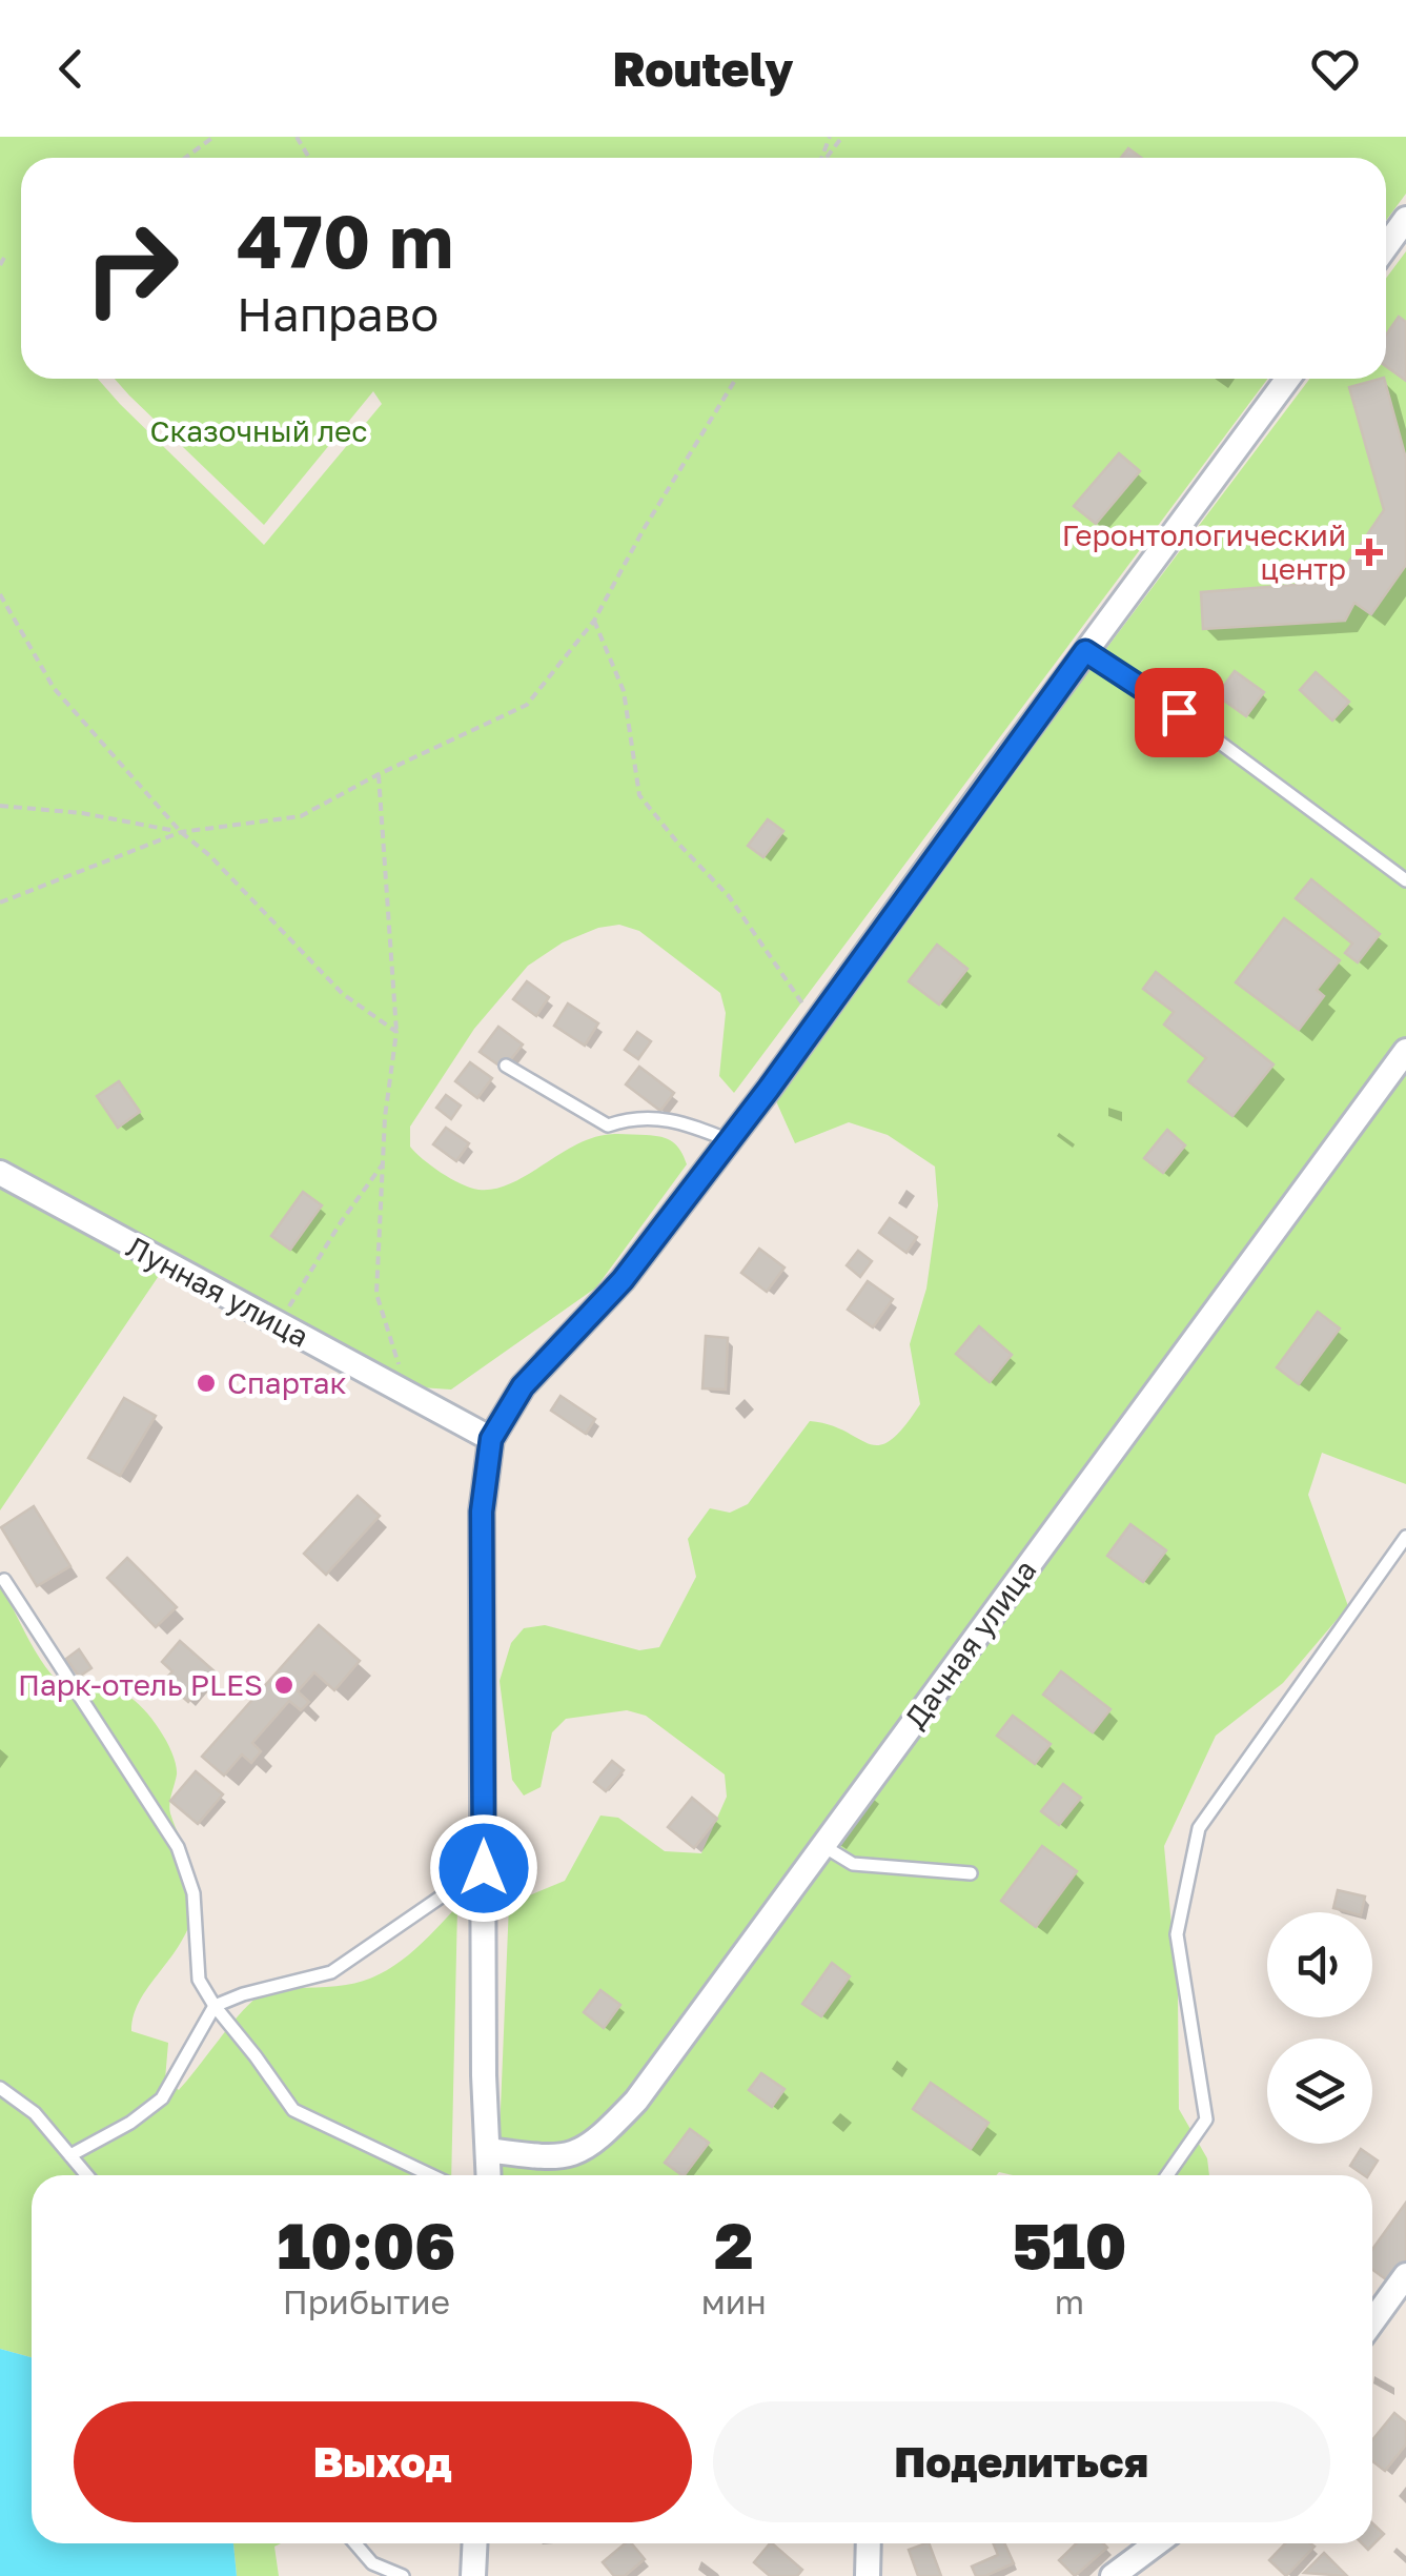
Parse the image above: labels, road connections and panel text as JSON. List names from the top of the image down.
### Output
{
  "streets": {
    "street": ["Лунная улица", "Дачная улица"]
  },
  "parks": ["Сказочный лес"],
  "places": {
    "health": ["Геронтологический центр"],
    "other": ["Спартак", "Парк-отель PLES"]
  },
  "page": {
    "header": "Routely",
    "turn": ["470 m", "Направо"],
    "eta": [
      "10:06",
      "Прибытие",
      "2",
      "мин",
      "510",
      "m"
    ],
    "buttons": ["Выход", "Поделиться"]
  }
}
